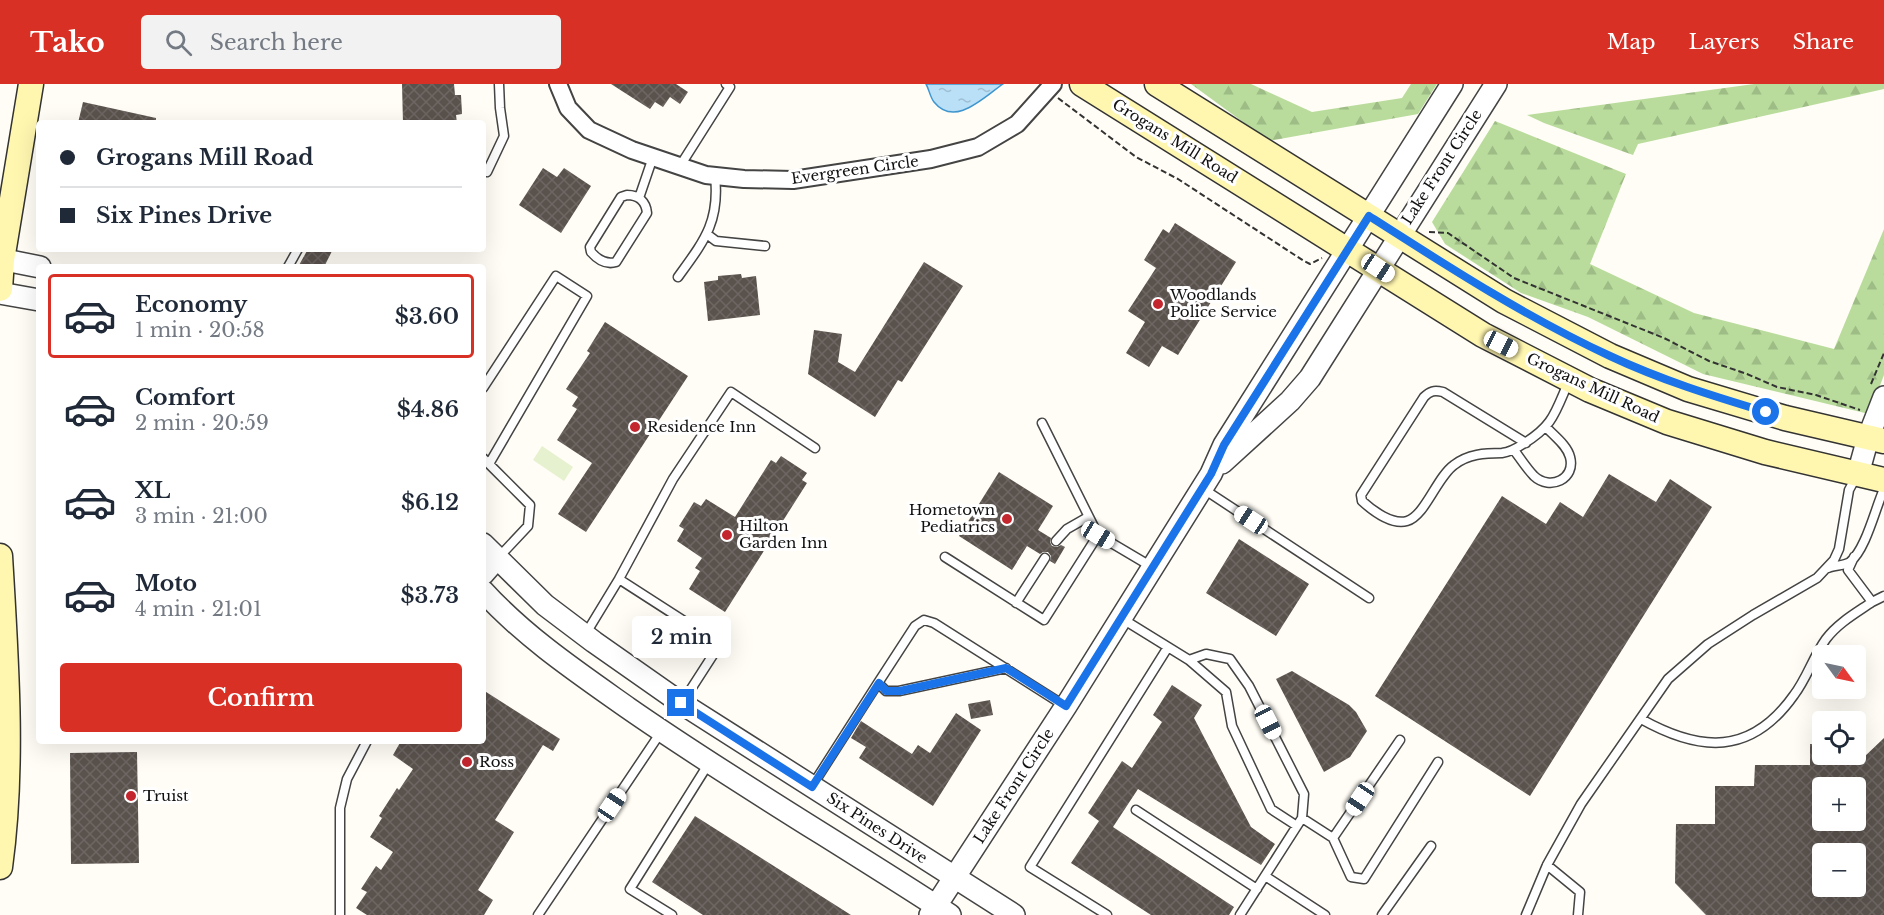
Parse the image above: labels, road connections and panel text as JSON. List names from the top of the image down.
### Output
{
  "streets": {
    "main road": ["Grogans Mill Road"],
    "street": ["Lake Front Circle", "Evergreen Circle", "Six Pines Drive"]
  },
  "crossings": [
    ["Grogans Mill Road", "Lake Front Circle"],
    ["Lake Front Circle", "Six Pines Drive"]
  ],
  "places": [
    "Woodlands Police Service",
    "Residence Inn",
    "Hometown Pediatrics",
    "Hilton Garden Inn",
    "Ross",
    "Truist"
  ],
  "north": "bottom right",
  "page": {
    "header": "Tako",
    "search": "Search here",
    "nav": ["Map", "Layers", "Share"],
    "banner": ["Grogans Mill Road", "Six Pines Drive"],
    "list": [
      {
        "name": "Economy",
        "note": "1 min · 20:58",
        "value": "$3.60"
      },
      {
        "name": "Comfort",
        "note": "2 min · 20:59",
        "value": "$4.86"
      },
      {
        "name": "XL",
        "note": "3 min · 21:00",
        "value": "$6.12"
      },
      {
        "name": "Moto",
        "note": "4 min · 21:01",
        "value": "$3.73"
      }
    ],
    "bubble": "2 min",
    "map_buttons": ["+", "−"],
    "buttons": "Confirm"
  }
}
